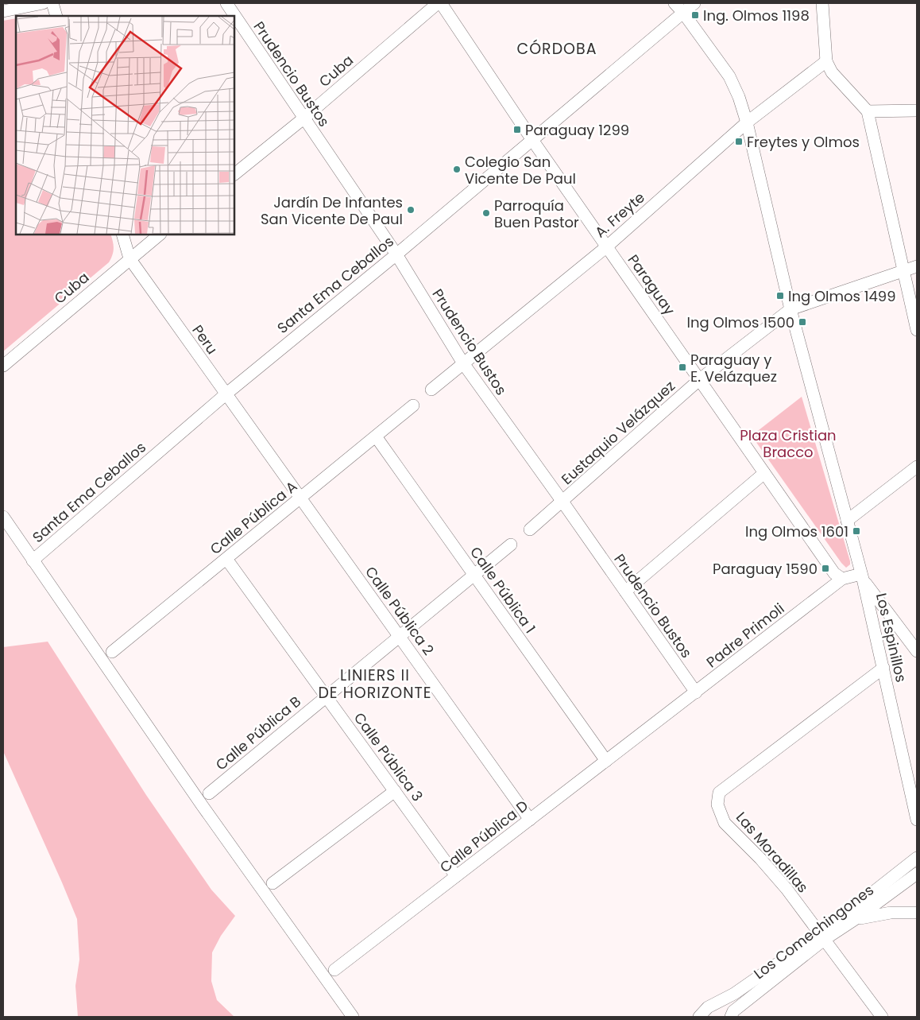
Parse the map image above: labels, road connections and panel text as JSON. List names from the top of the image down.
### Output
{
  "streets": {
    "street": [
      "Cuba",
      "Prudencio Bustos",
      "A. Freyte",
      "Santa Ema Ceballos",
      "Paraguay",
      "Peru",
      "Eustaquio Velázquez",
      "Calle Pública A",
      "Calle Pública 1",
      "Calle Pública 2",
      "Padre Primoli",
      "Los Espinillos",
      "Calle Pública B",
      "Calle Pública 3",
      "Calle Pública D",
      "Las Moradillas",
      "Los Comechingones"
    ]
  },
  "crossings": [
    ["Cuba", "Prudencio Bustos"],
    ["Cuba", "Paraguay"],
    ["Cuba", "Peru"],
    ["Prudencio Bustos", "A. Freyte"],
    ["Prudencio Bustos", "Santa Ema Ceballos"],
    ["Prudencio Bustos", "Eustaquio Velázquez"],
    ["Prudencio Bustos", "Padre Primoli"],
    ["A. Freyte", "Paraguay"],
    ["A. Freyte", "Los Espinillos"],
    ["Santa Ema Ceballos", "Paraguay"],
    ["Santa Ema Ceballos", "Peru"],
    ["Santa Ema Ceballos", "Los Espinillos"],
    ["Paraguay", "Eustaquio Velázquez"],
    ["Paraguay", "Padre Primoli"],
    ["Peru", "Calle Pública 2"],
    ["Eustaquio Velázquez", "Los Espinillos"],
    ["Calle Pública A", "Calle Pública 1"],
    ["Calle Pública A", "Calle Pública 2"],
    ["Calle Pública A", "Calle Pública 3"],
    ["Calle Pública 1", "Calle Pública B"],
    ["Calle Pública 1", "Calle Pública D"],
    ["Calle Pública 2", "Calle Pública B"],
    ["Calle Pública 2", "Calle Pública D"],
    ["Padre Primoli", "Los Espinillos"],
    ["Padre Primoli", "Calle Pública D"],
    ["Los Espinillos", "Las Moradillas"],
    ["Calle Pública B", "Calle Pública 3"],
    ["Calle Pública 3", "Calle Pública D"],
    ["Las Moradillas", "Los Comechingones"]
  ],
  "districts": ["CÓRDOBA", "LINIERS II DE HORIZONTE"],
  "parks": ["Plaza Cristian Bracco"],
  "places": {
    "transit": [
      "Ing. Olmos 1198",
      "Paraguay 1299",
      "Freytes y Olmos",
      "Ing Olmos 1499",
      "Ing Olmos 1500",
      "Paraguay y E. Velázquez",
      "Ing Olmos 1601",
      "Paraguay 1590"
    ],
    "other": ["Colegio San Vicente De Paul", "Jardín De Infantes San Vicente De Paul", "Parroquía Buen Pastor"]
  }
}
